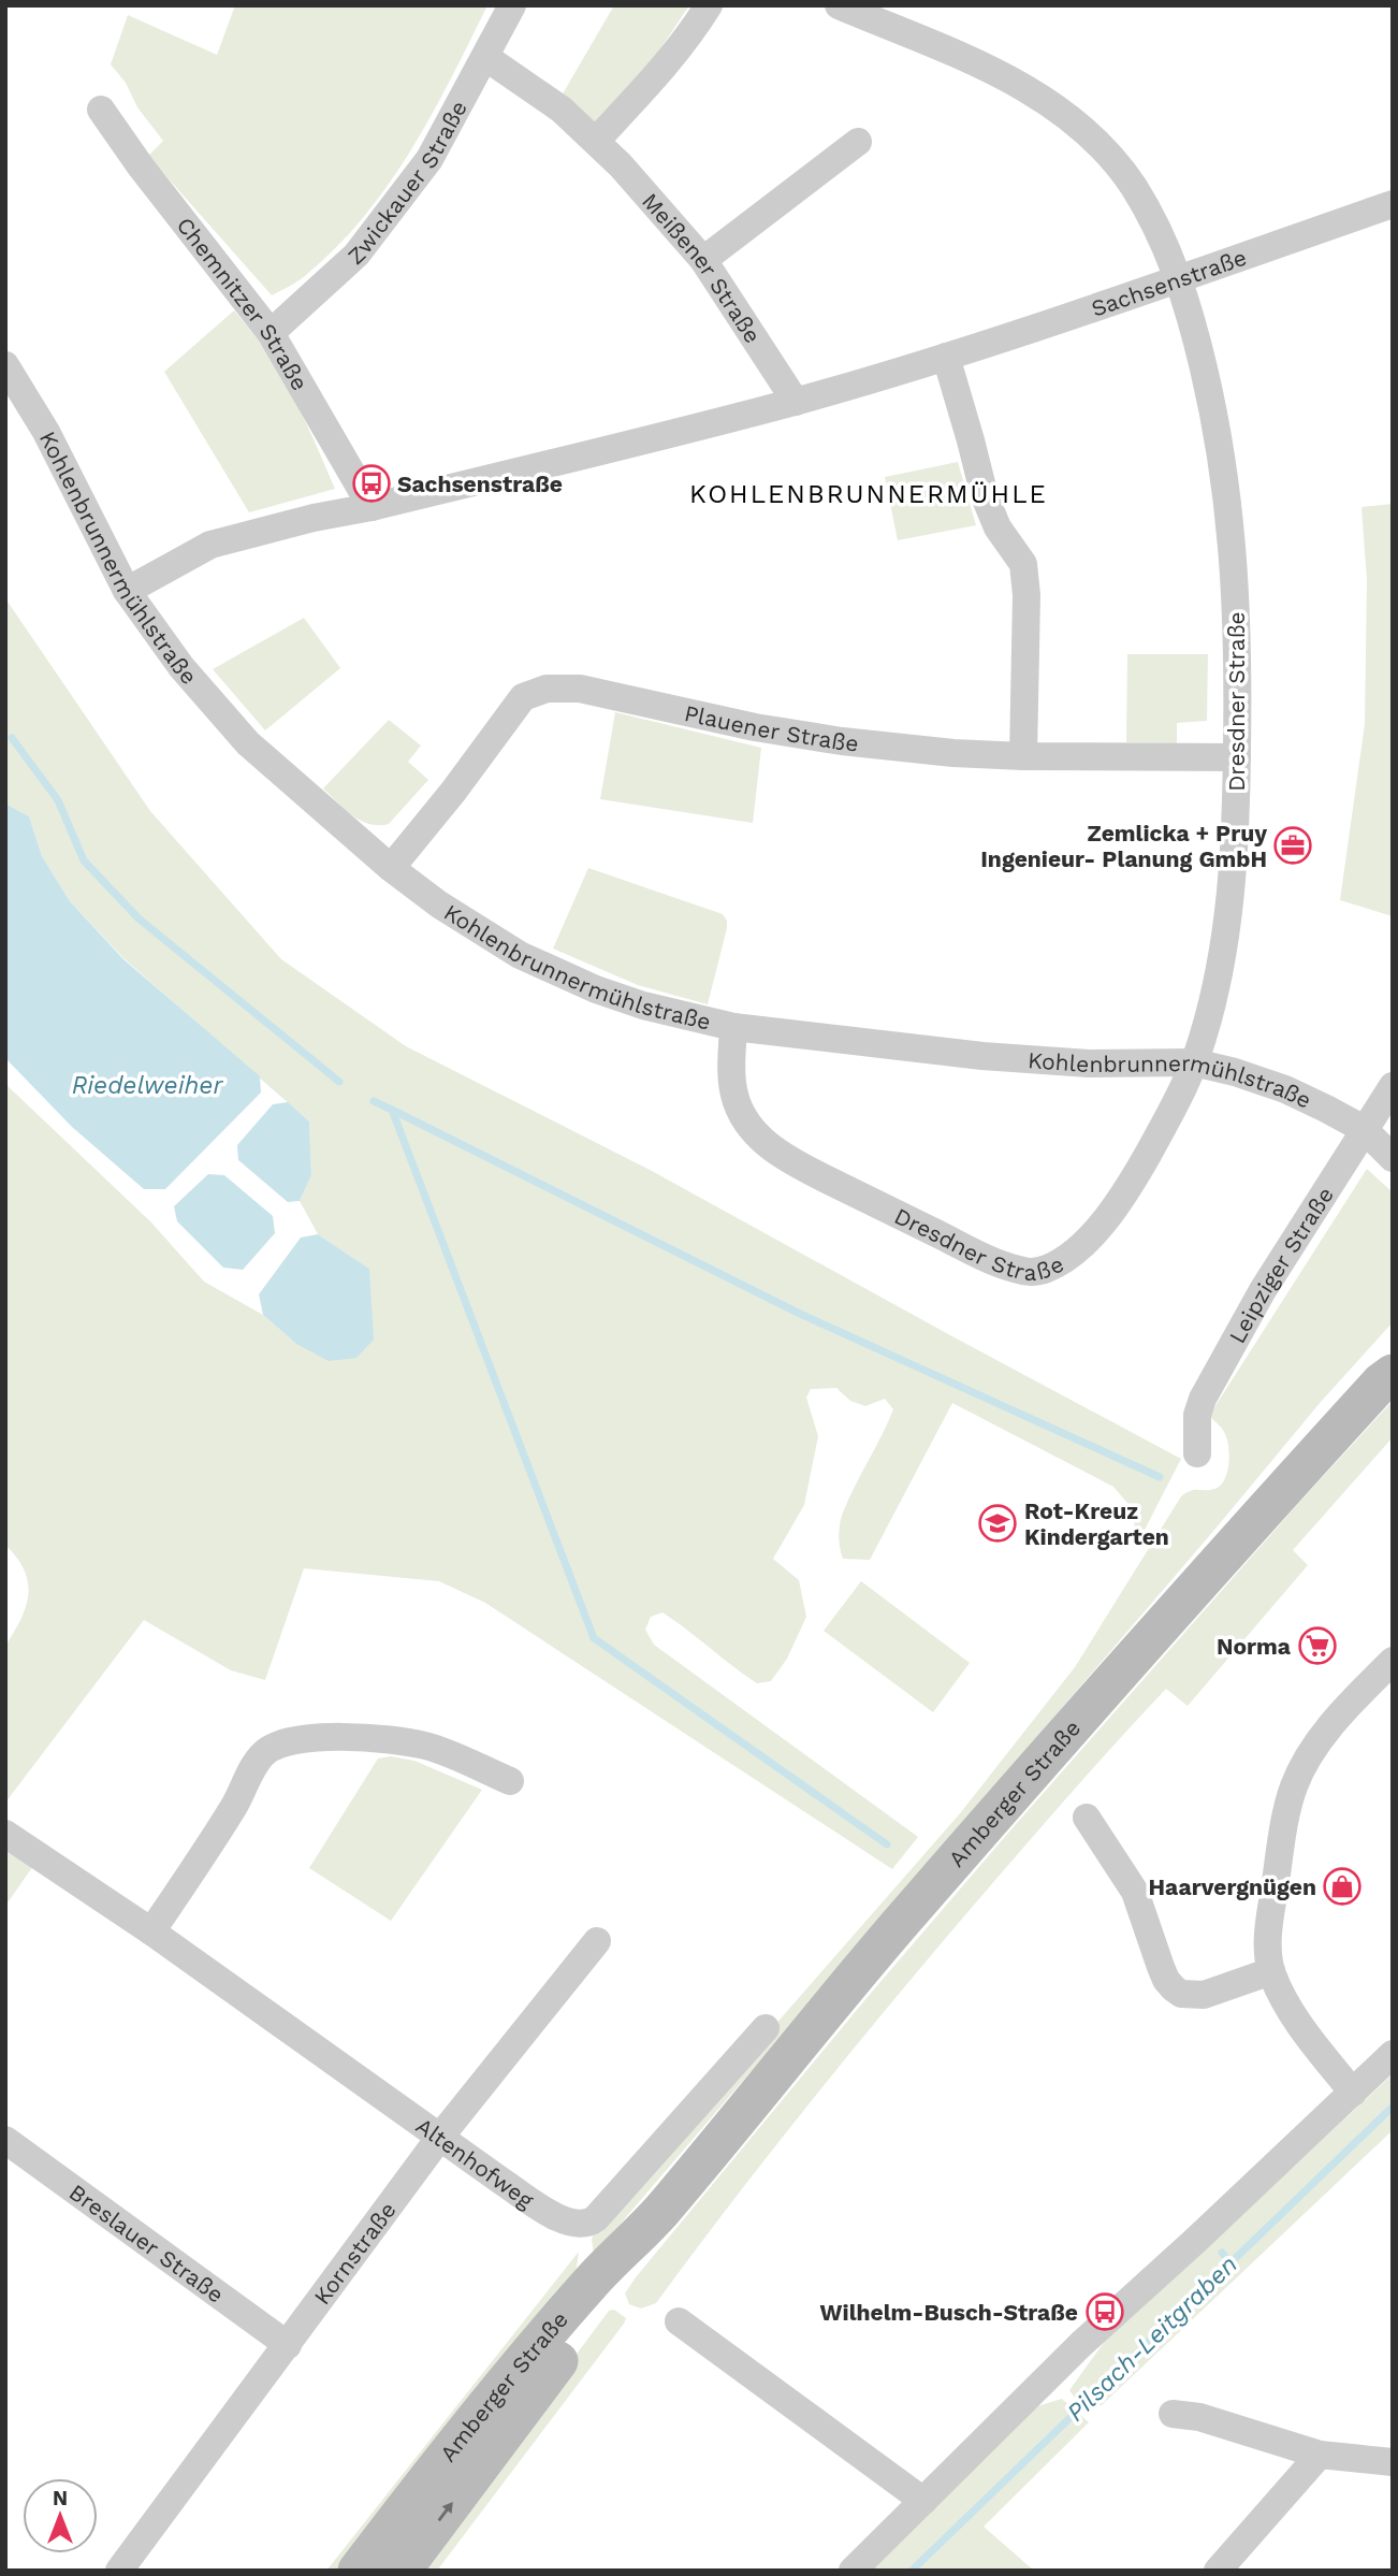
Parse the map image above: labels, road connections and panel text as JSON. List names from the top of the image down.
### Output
{
  "streets": {
    "main road": ["Amberger Straße"],
    "street": [
      "Zwickauer Straße",
      "Meißener Straße",
      "Sachsenstraße",
      "Chemnitzer Straße",
      "Kohlenbrunnermühlstraße",
      "Dresdner Straße",
      "Plauener Straße",
      "Leipziger Straße",
      "Altenhofweg",
      "Breslauer Straße",
      "Kornstraße"
    ]
  },
  "crossings": [
    ["Zwickauer Straße", "Meißener Straße"],
    ["Zwickauer Straße", "Chemnitzer Straße"],
    ["Meißener Straße", "Sachsenstraße"],
    ["Sachsenstraße", "Chemnitzer Straße"],
    ["Sachsenstraße", "Kohlenbrunnermühlstraße"],
    ["Sachsenstraße", "Dresdner Straße"],
    ["Kohlenbrunnermühlstraße", "Dresdner Straße"],
    ["Kohlenbrunnermühlstraße", "Plauener Straße"],
    ["Kohlenbrunnermühlstraße", "Leipziger Straße"],
    ["Dresdner Straße", "Plauener Straße"],
    ["Altenhofweg", "Kornstraße"],
    ["Breslauer Straße", "Kornstraße"]
  ],
  "districts": ["KOHLENBRUNNERMÜHLE"],
  "water": ["Riedelweiher", "Pilsach-Leitgraben"],
  "places": {
    "bus stop": ["Sachsenstraße", "Wilhelm-Busch-Straße"],
    "office": ["Zemlicka + Pruy Ingenieur- Planung GmbH"],
    "school or university": ["Rot-Kreuz Kindergarten"],
    "supermarket": ["Norma"],
    "shop": ["Haarvergnügen"]
  },
  "north": "top"
}
